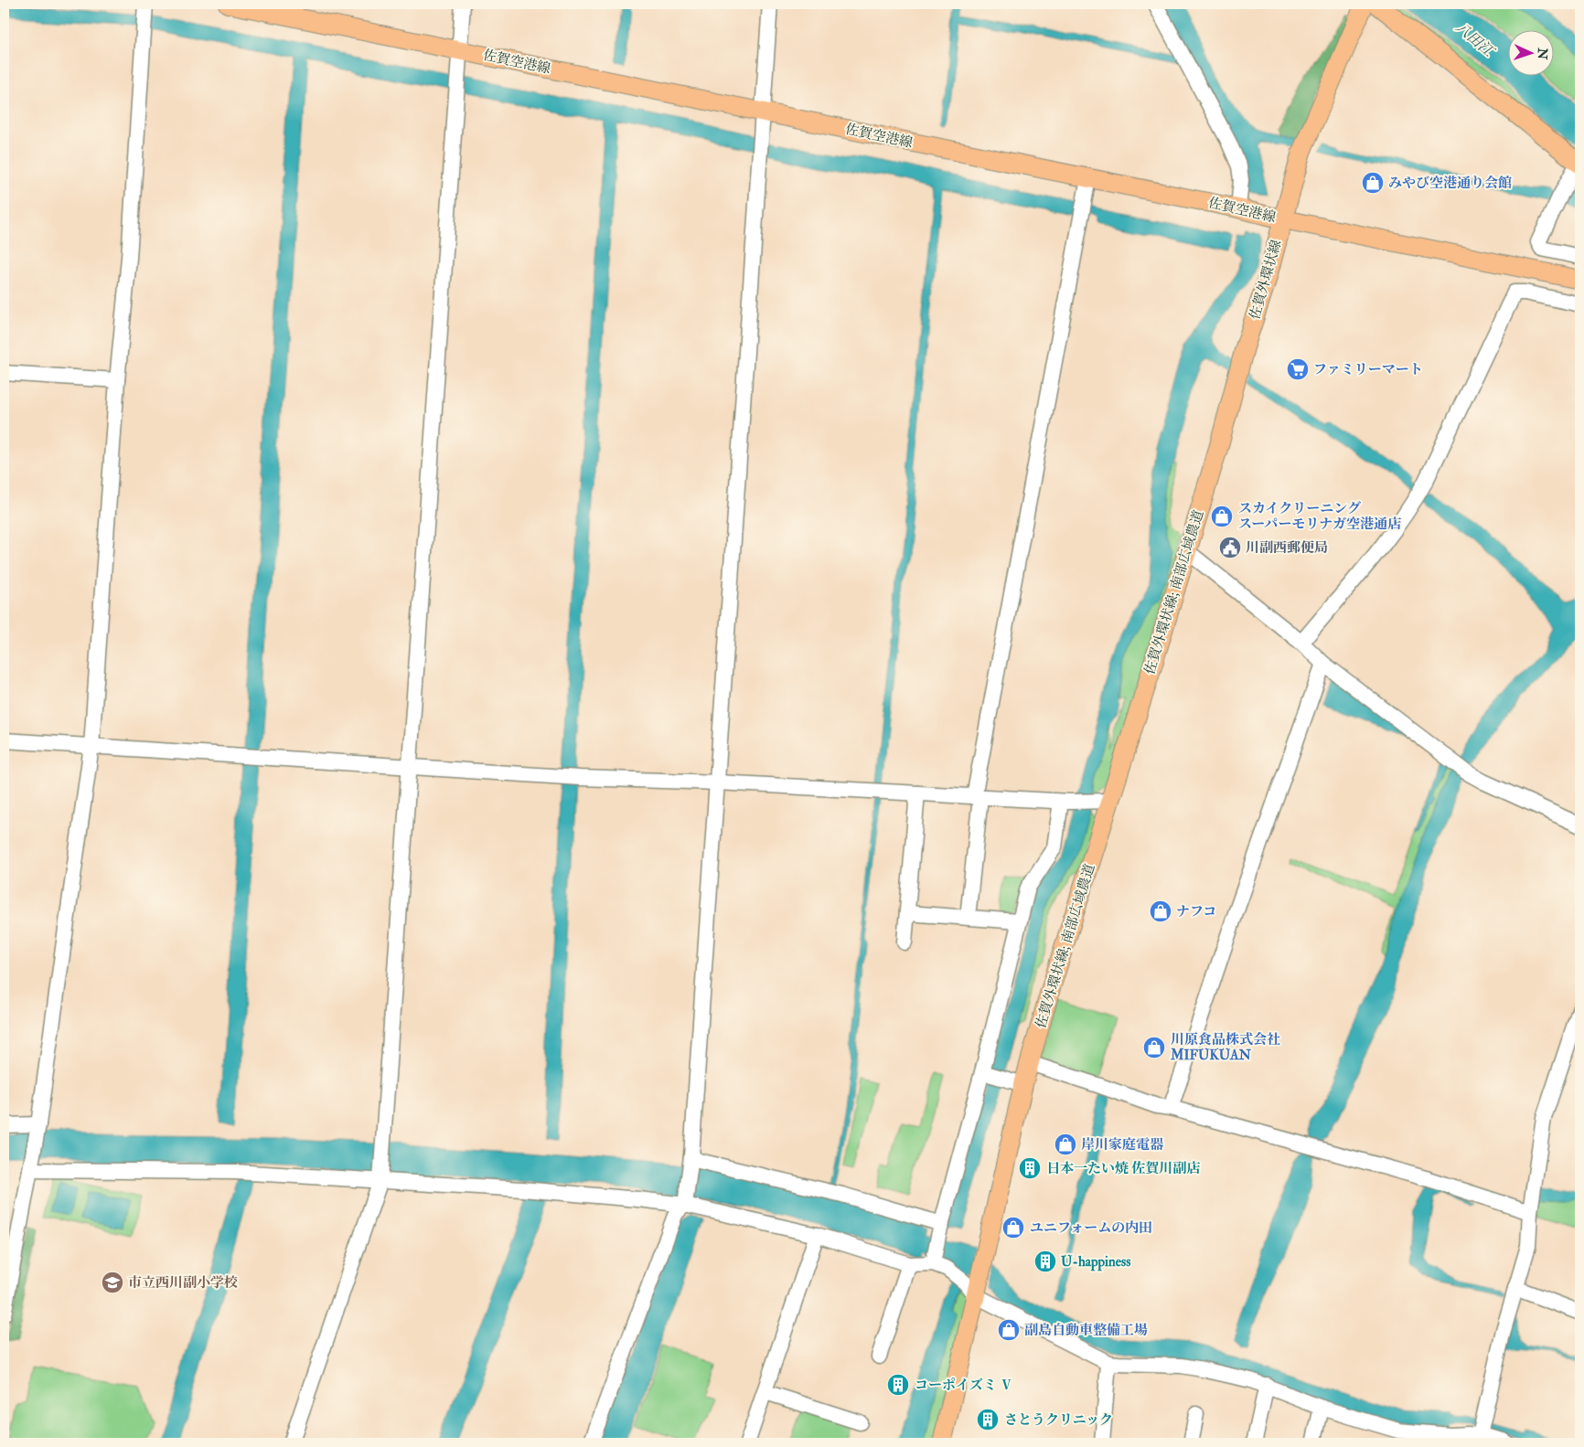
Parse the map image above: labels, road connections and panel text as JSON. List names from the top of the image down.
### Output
{
  "streets": {
    "main road": ["佐賀空港線", "佐賀外環状線", "佐賀外環状線; 南部広域農道"]
  },
  "crossings": [
    ["佐賀空港線", "佐賀外環状線"],
    ["佐賀外環状線", "佐賀外環状線; 南部広域農道"]
  ],
  "water": ["八田江"],
  "places": {
    "shop": [
      "みやび空港通り会館",
      "スカイクリーニング スーパーモリナガ空港通店",
      "ナフコ",
      "川原食品株式会社 MIFUKUAN",
      "岸川家庭電器",
      "ユニフォームの内田",
      "副島自動車整備工場"
    ],
    "supermarket": ["ファミリーマート"],
    "public building": ["川副西郵便局"],
    "building": [
      "日本一たい焼 佐賀川副店",
      "U-happiness",
      "コーポイズミ Ⅴ",
      "さとうクリニック"
    ],
    "school or university": ["市立西川副小学校"]
  },
  "north": "right"
}
